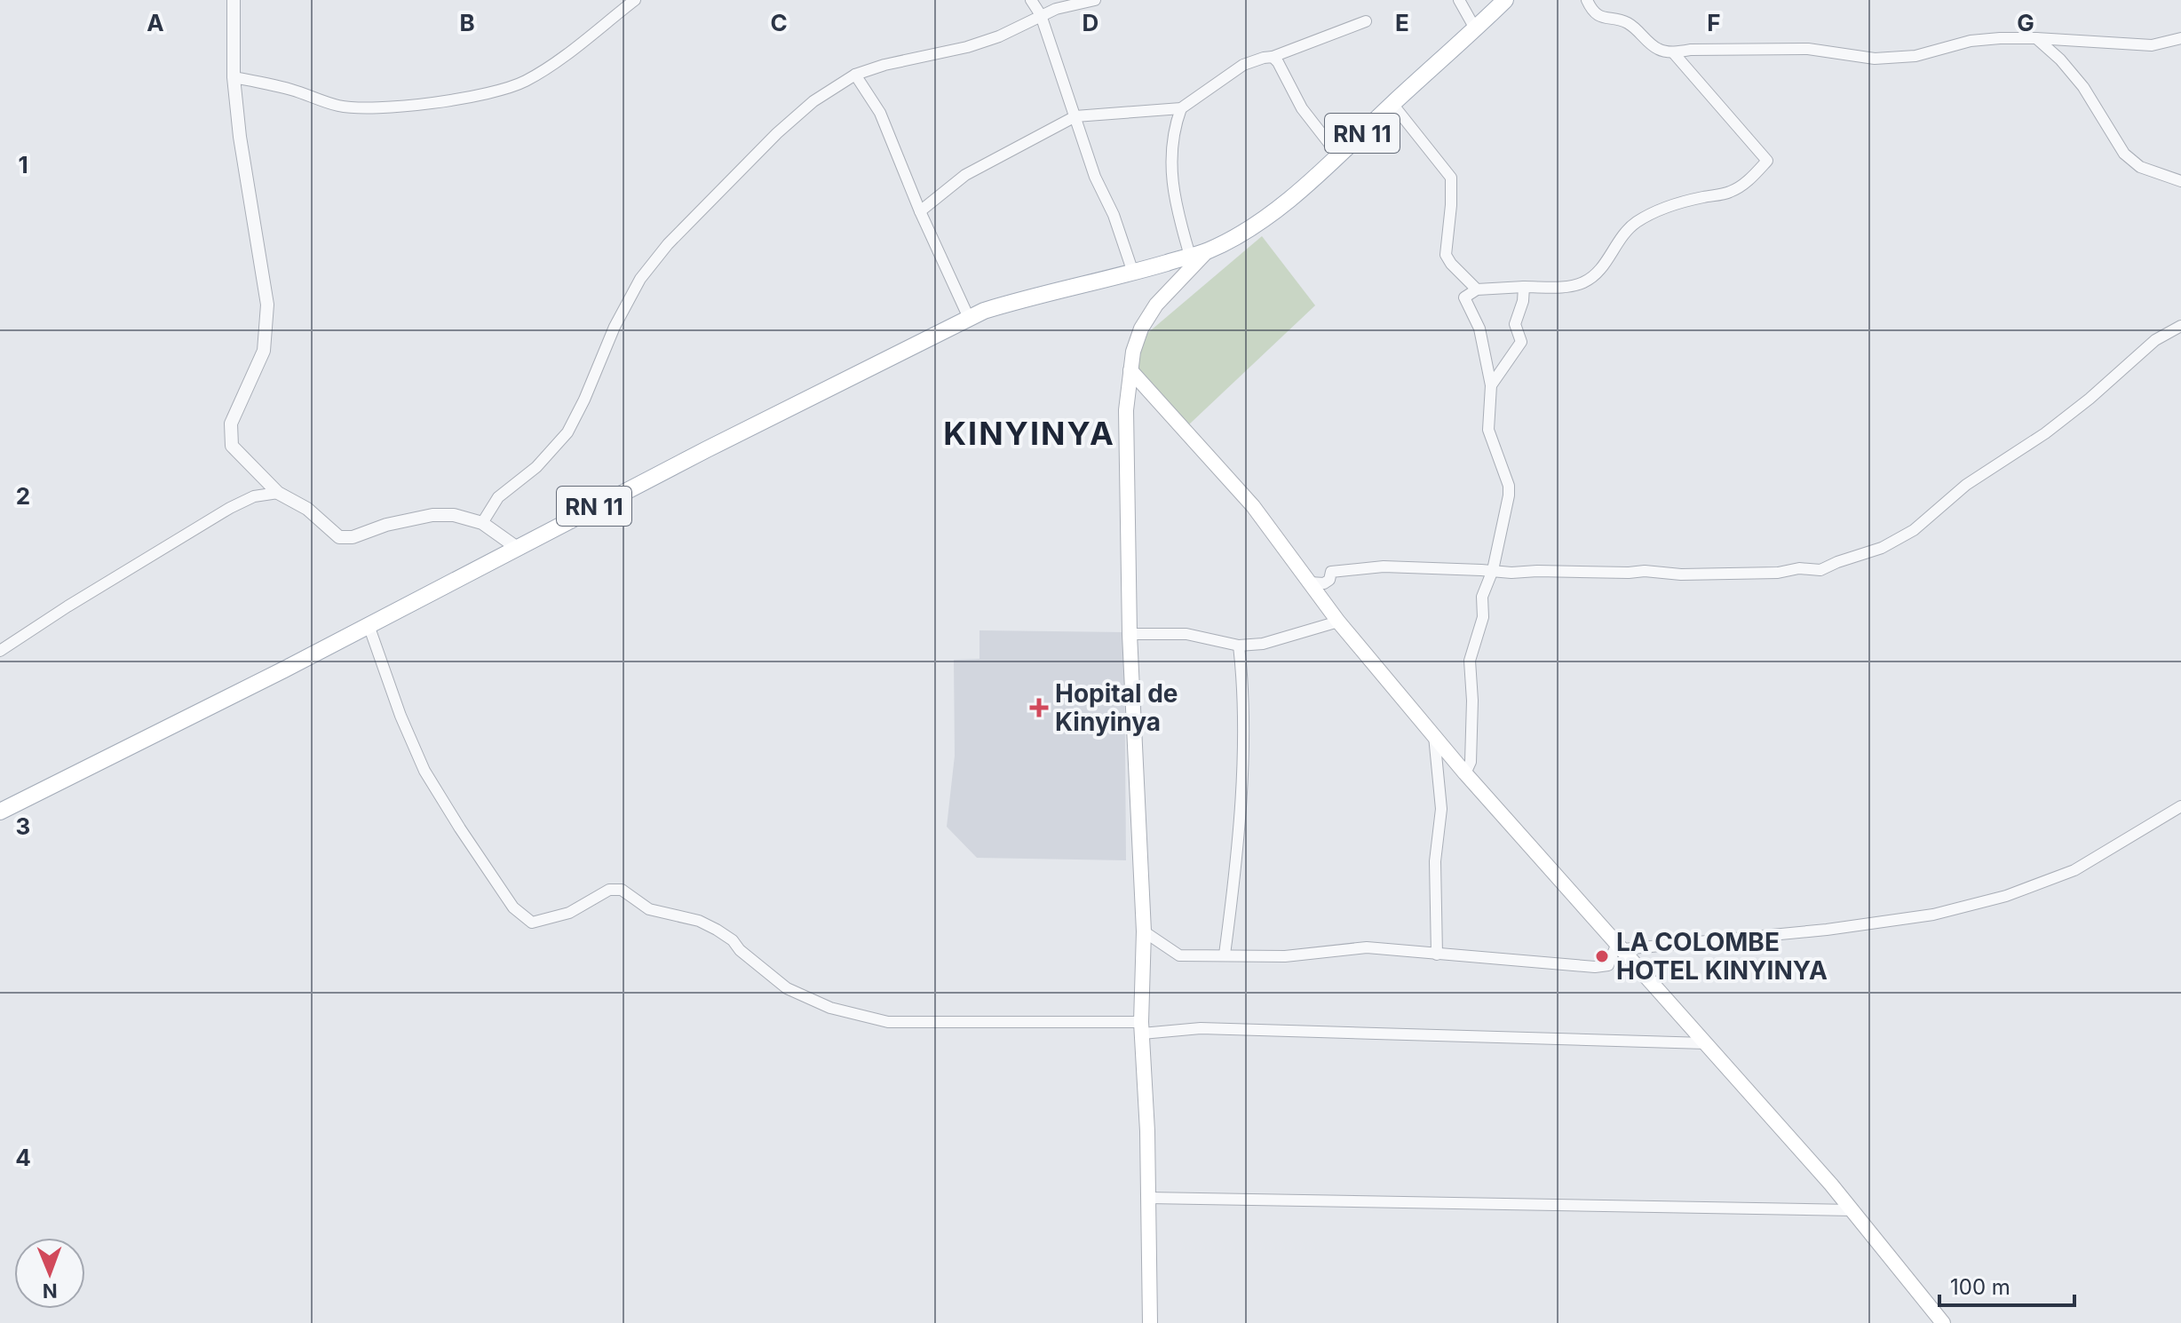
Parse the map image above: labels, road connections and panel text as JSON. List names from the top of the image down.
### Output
{
  "streets": {
    "main road": ["RN 11"]
  },
  "districts": ["KINYINYA"],
  "places": {
    "health": ["Hopital de Kinyinya"],
    "other": ["LA COLOMBE HOTEL KINYINYA"]
  },
  "scale_bar": "100 m",
  "north": "bottom",
  "grid": {
    "columns": [
      "A",
      "B",
      "C",
      "D",
      "E",
      "F",
      "G"
    ],
    "rows": [
      "1",
      "2",
      "3",
      "4"
    ]
  }
}
